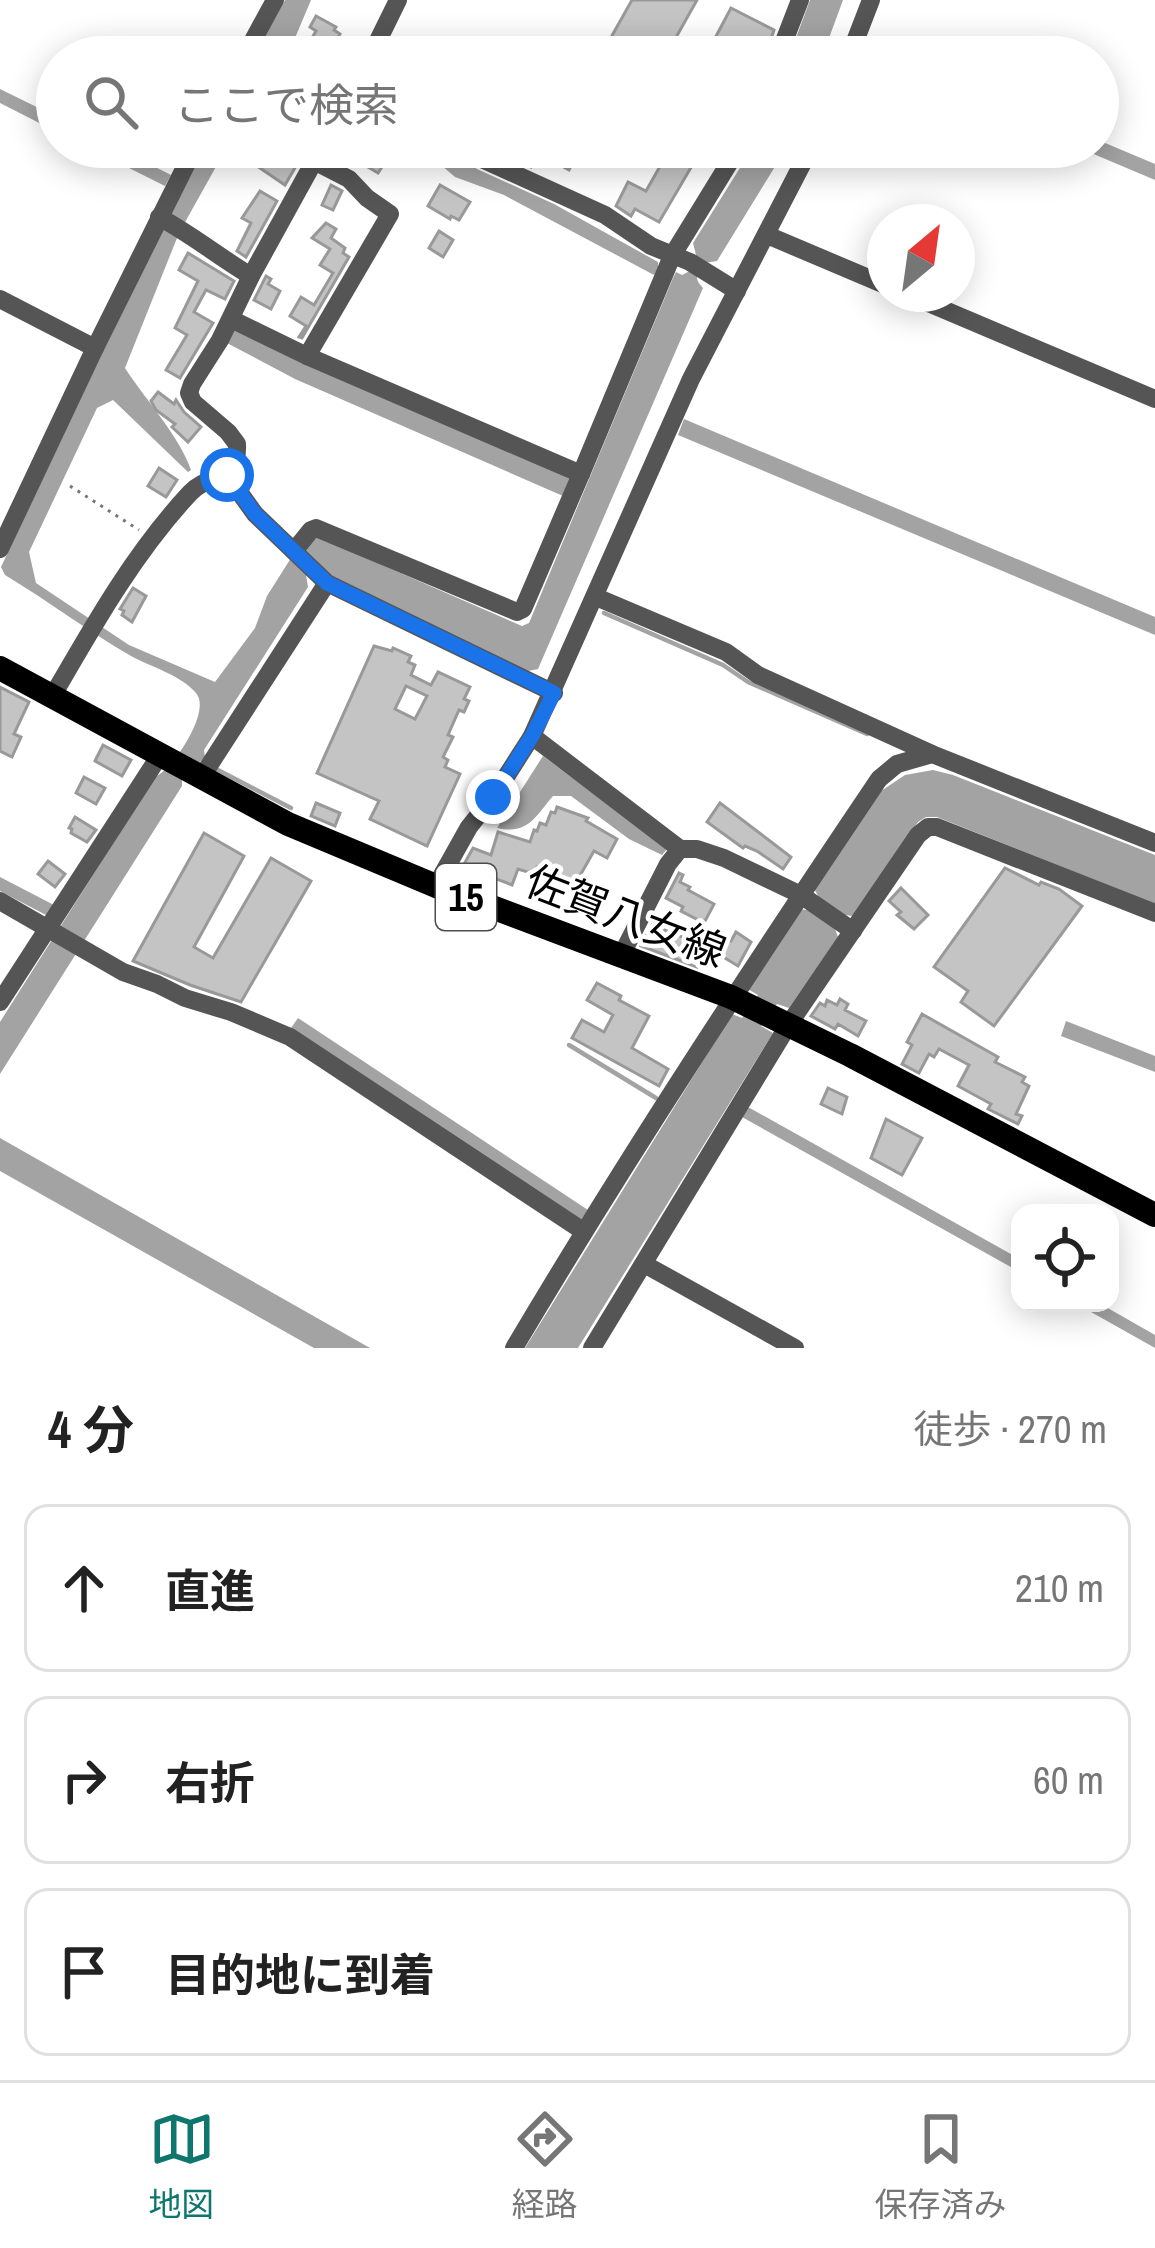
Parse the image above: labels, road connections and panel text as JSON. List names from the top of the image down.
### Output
{
  "streets": {
    "main road": ["15", "佐賀八女線"]
  },
  "north": "top right",
  "page": {
    "search": "ここで検索",
    "heading": ["4 分", "徒歩 · 270 m"],
    "list": [
      ["直進", "210 m"],
      ["右折", "60 m"],
      "目的地に到着"
    ],
    "nav": ["地図", "経路", "保存済み"]
  }
}
